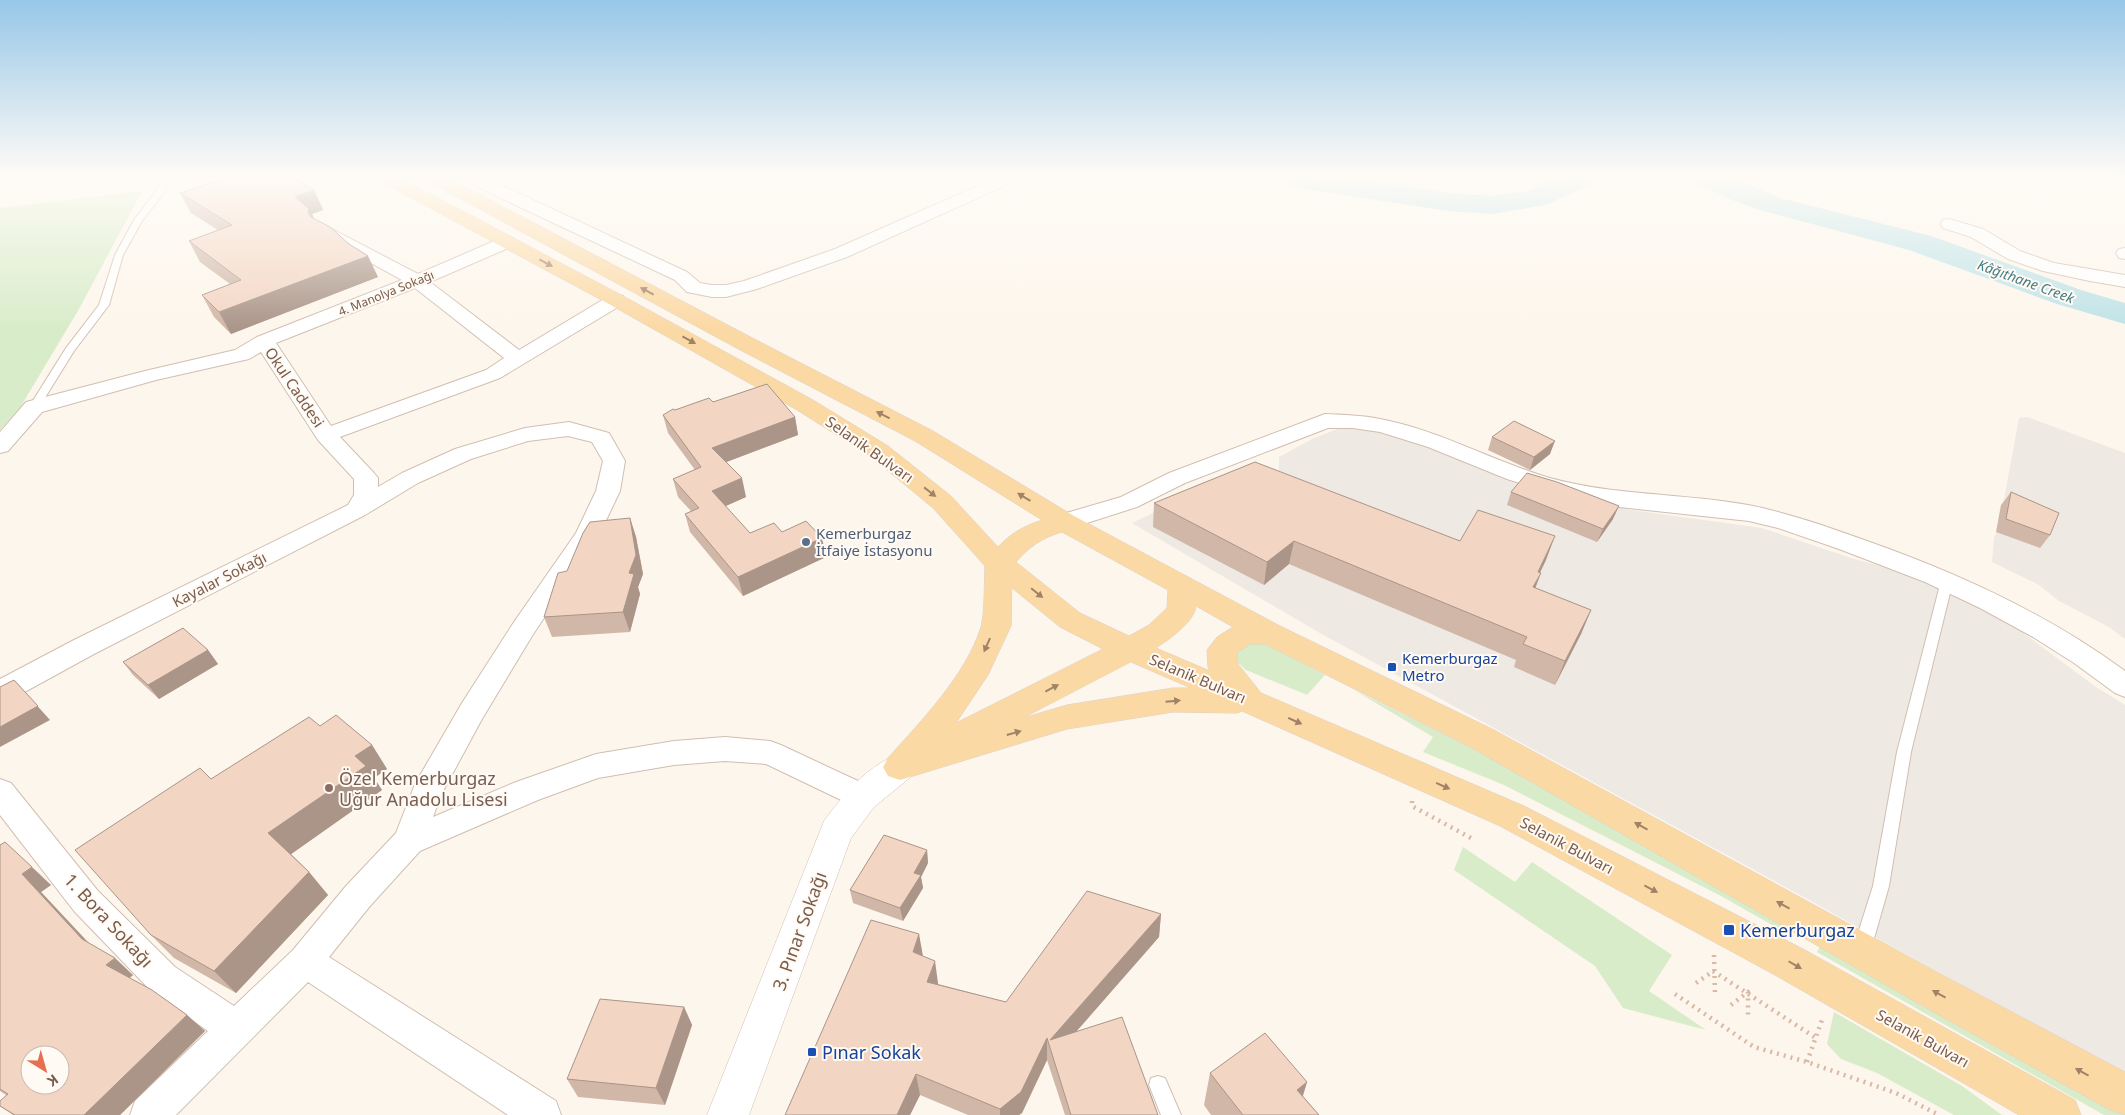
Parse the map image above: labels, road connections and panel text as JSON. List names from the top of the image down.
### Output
{
  "streets": {
    "main road": ["Selanik Bulvarı"],
    "street": [
      "4. Manolya Sokağı",
      "Okul Caddesi",
      "Kayalar Sokağı",
      "1. Bora Sokağı",
      "3. Pınar Sokağı"
    ]
  },
  "crossings": [
    ["4. Manolya Sokağı", "Okul Caddesi"],
    ["4. Manolya Sokağı", "Selanik Bulvarı"],
    ["Okul Caddesi", "Selanik Bulvarı"]
  ],
  "water": ["Kâğıthane Creek"],
  "places": {
    "other": ["Kemerburgaz İtfaiye İstasyonu", "Özel Kemerburgaz Uğur Anadolu Lisesi"],
    "transit": ["Kemerburgaz Metro", "Kemerburgaz", "Pınar Sokak"]
  },
  "north": "bottom right"
}
